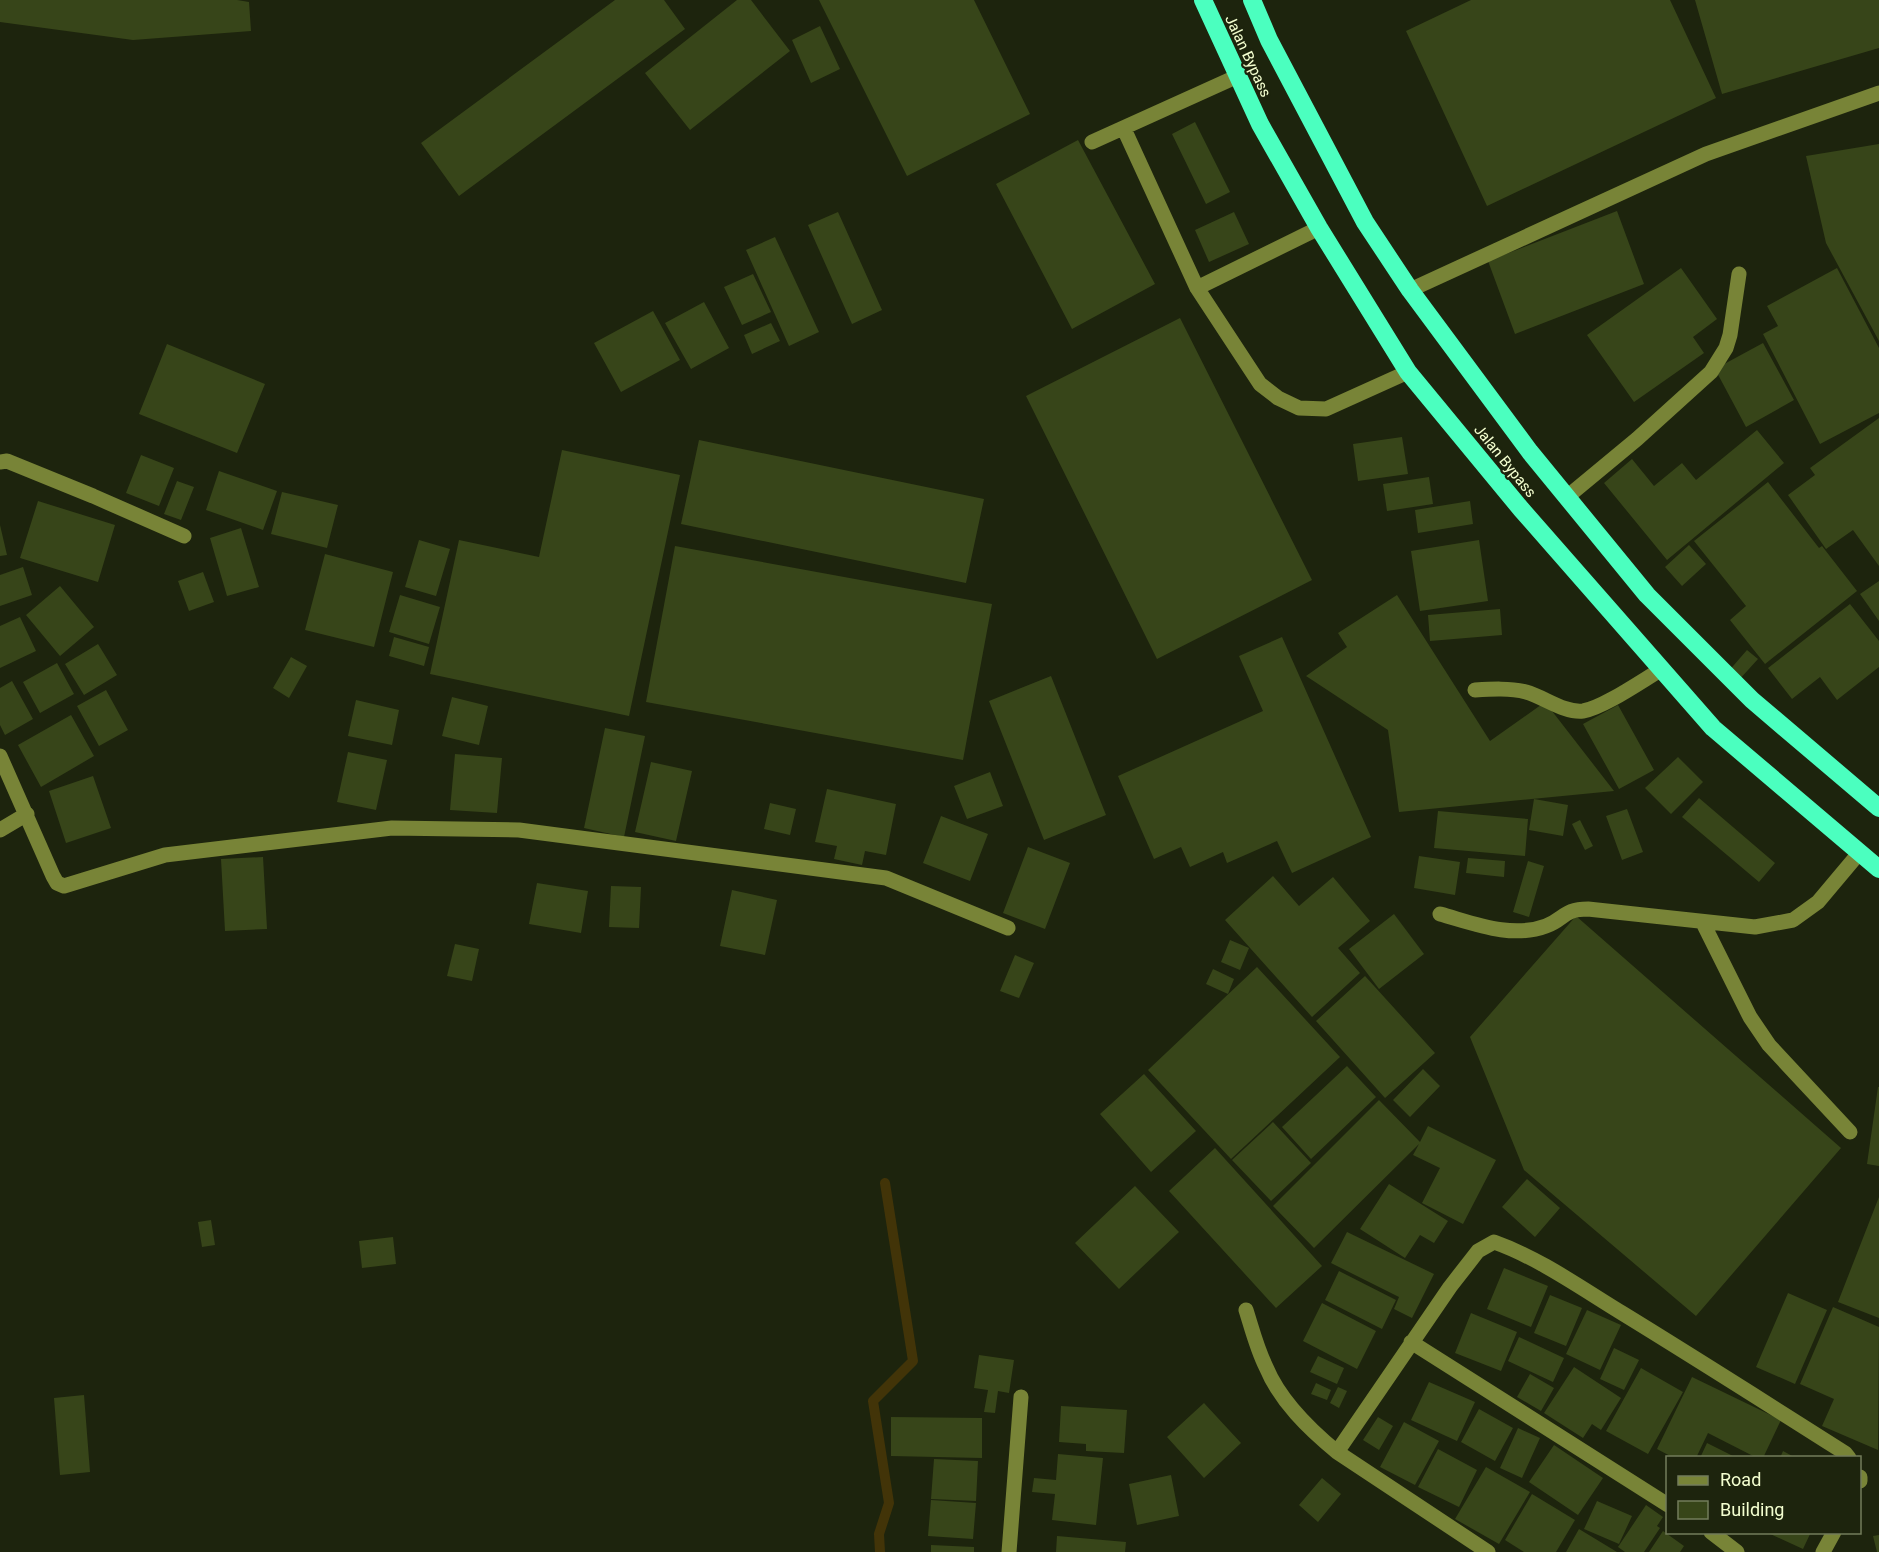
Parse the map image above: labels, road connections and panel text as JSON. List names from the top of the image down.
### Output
{
  "streets": {
    "highway": ["Jalan Bypass"]
  },
  "legend": ["Road", "Building"]
}
